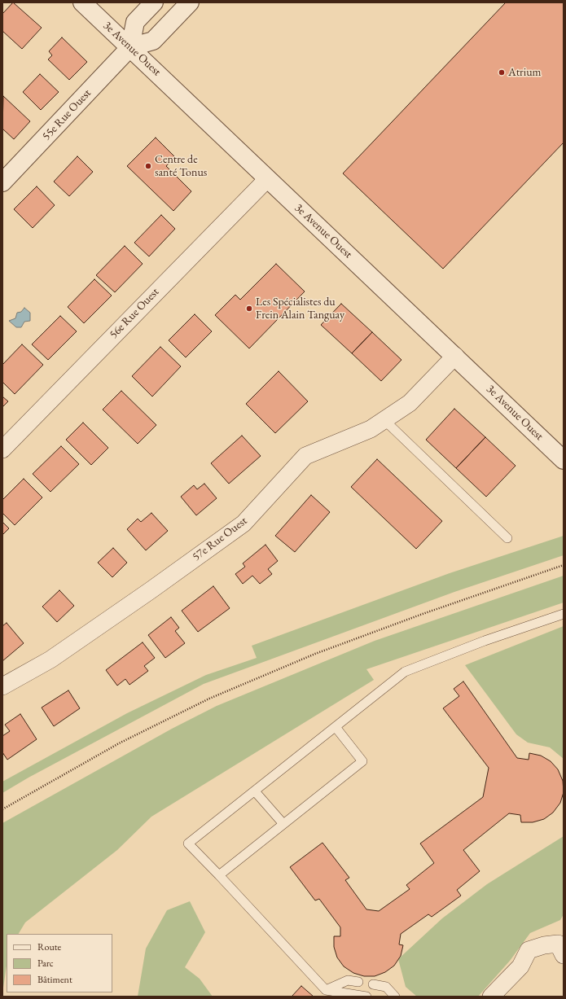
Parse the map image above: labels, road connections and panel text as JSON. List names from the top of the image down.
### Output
{
  "streets": {
    "street": [
      "3e Avenue Ouest",
      "55e Rue Ouest",
      "56e Rue Ouest",
      "57e Rue Ouest"
    ]
  },
  "crossings": [
    ["3e Avenue Ouest", "55e Rue Ouest"],
    ["3e Avenue Ouest", "56e Rue Ouest"],
    ["3e Avenue Ouest", "57e Rue Ouest"]
  ],
  "places": ["Atrium", "Centre de santé Tonus", "Les Spécialistes du Frein Alain Tanguay"],
  "legend": ["Route", "Parc", "Bâtiment"]
}
